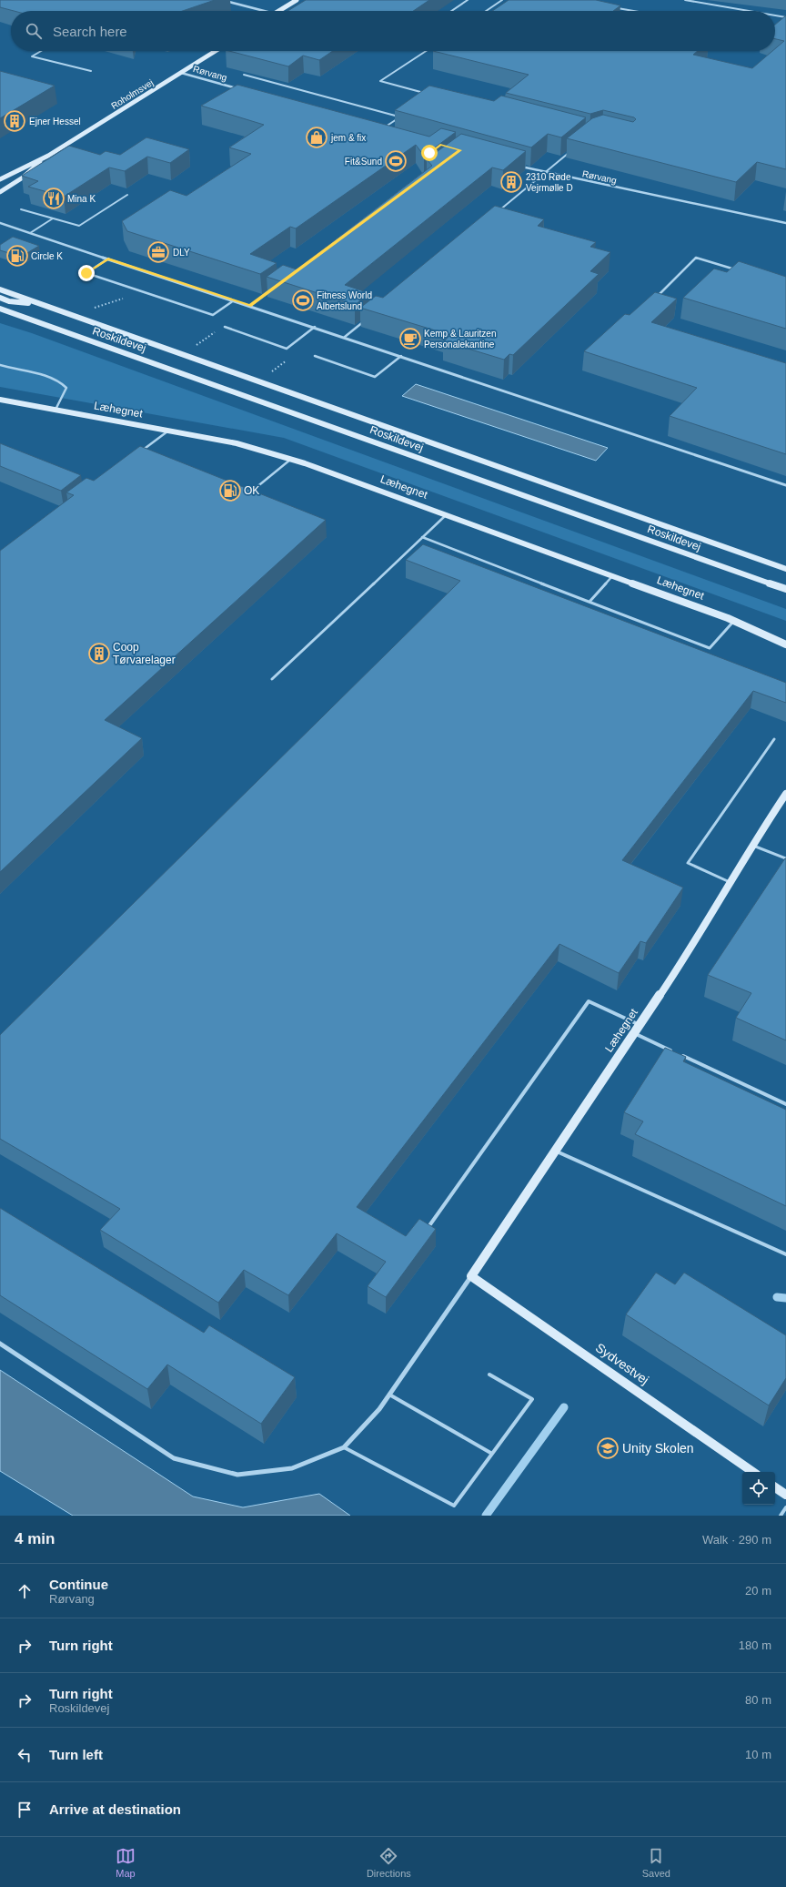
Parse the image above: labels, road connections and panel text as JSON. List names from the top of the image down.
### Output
{
  "streets": {
    "street": [
      "Rørvang",
      "Roholmsvej",
      "Roskildevej",
      "Læhegnet",
      "Sydvestvej"
    ]
  },
  "crossings": [
    ["Rørvang", "Roholmsvej"],
    ["Læhegnet", "Sydvestvej"]
  ],
  "places": {
    "building": ["Ejner Hessel", "2310 Røde Vejrmølle D", "Coop Tørvarelager"],
    "shop": ["jem & fix"],
    "sports": ["Fit&Sund", "Fitness World Albertslund"],
    "restaurant": ["Mina K"],
    "office": ["DLY"],
    "fuel station": ["Circle K", "OK"],
    "cafe": ["Kemp & Lauritzen Personalekantine"],
    "school or university": ["Unity Skolen"]
  },
  "page": {
    "search": "Search here",
    "heading": ["4 min", "Walk · 290 m"],
    "list": [
      ["Continue", "Rørvang", "20 m"],
      ["Turn right", "180 m"],
      ["Turn right", "Roskildevej", "80 m"],
      ["Turn left", "10 m"],
      "Arrive at destination"
    ],
    "nav": ["Map", "Directions", "Saved"]
  }
}
